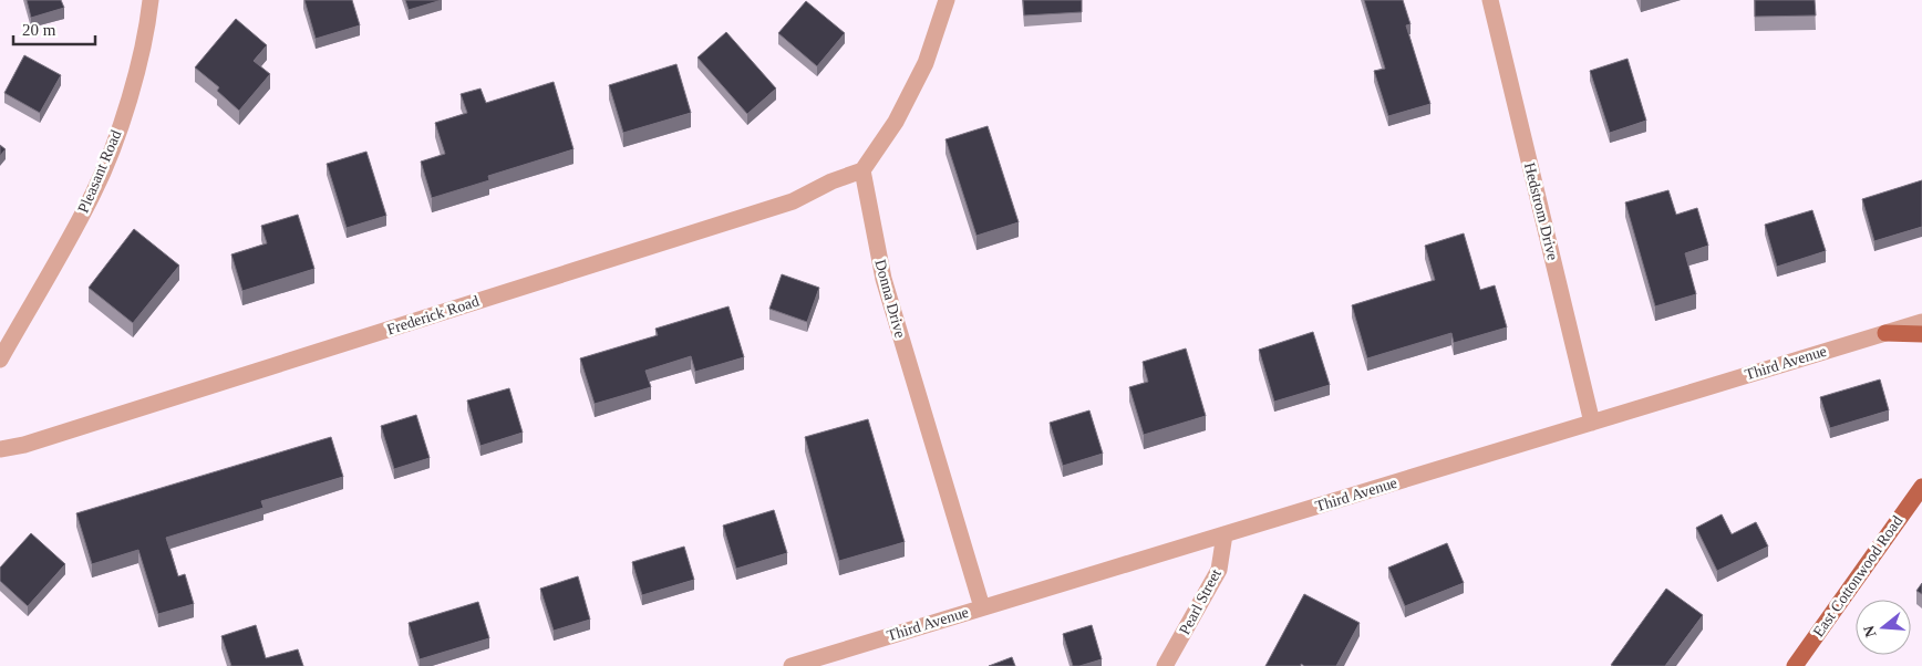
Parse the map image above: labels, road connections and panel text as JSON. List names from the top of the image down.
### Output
{
  "streets": {
    "main road": ["East Cottonwood Road"],
    "street": [
      "Pleasant Road",
      "Hedstrom Drive",
      "Donna Drive",
      "Frederick Road",
      "Third Avenue",
      "Pearl Street"
    ]
  },
  "crossings": [
    ["Hedstrom Drive", "Third Avenue"],
    ["Donna Drive", "Frederick Road"],
    ["Donna Drive", "Third Avenue"],
    ["Third Avenue", "Pearl Street"]
  ],
  "scale_bar": "20 m",
  "north": "left"
}
